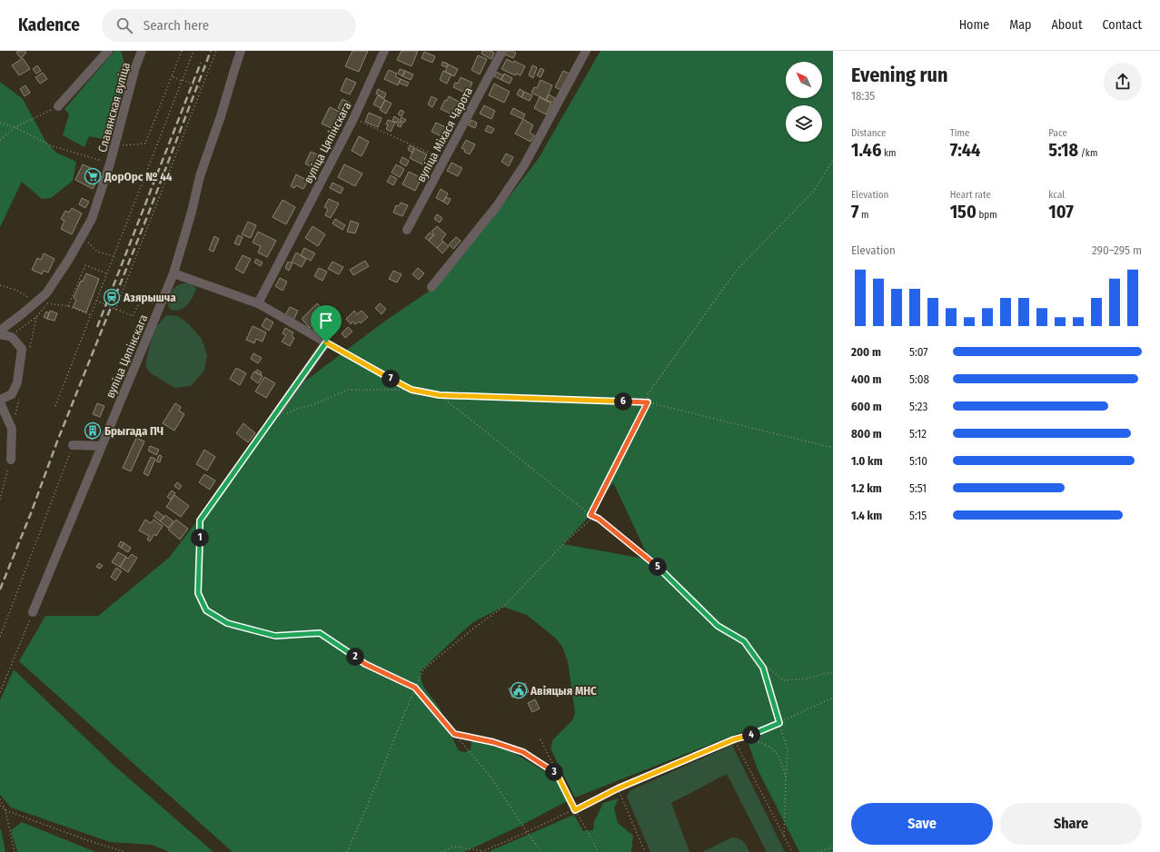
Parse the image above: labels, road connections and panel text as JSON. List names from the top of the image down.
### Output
{
  "streets": {
    "street": ["Славянская вуліца", "вуліца Міхася Чарота", "вуліца Цяпінскага"]
  },
  "places": {
    "supermarket": ["ДорОрс № 44"],
    "station": ["Азярышча"],
    "building": ["Брыгада ПЧ"],
    "public building": ["Авіяцыя МНС"]
  },
  "north": "top left",
  "page": {
    "header": "Kadence",
    "search": "Search here",
    "nav": [
      "Home",
      "Map",
      "About",
      "Contact"
    ],
    "heading": ["Evening run", "18:35"],
    "stats": [
      ["Distance", "1.46 km"],
      ["Time", "7:44"],
      ["Pace", "5:18 /km"],
      ["Elevation", "7 m"],
      ["Heart rate", "150 bpm"],
      ["kcal", "107"]
    ],
    "chart": ["Elevation", "290–295 m"],
    "list": [
      {
        "name": "200 m",
        "note": "5:07"
      },
      {
        "name": "400 m",
        "note": "5:08"
      },
      {
        "name": "600 m",
        "note": "5:23"
      },
      {
        "name": "800 m",
        "note": "5:12"
      },
      {
        "name": "1.0 km",
        "note": "5:10"
      },
      {
        "name": "1.2 km",
        "note": "5:51"
      },
      {
        "name": "1.4 km",
        "note": "5:15"
      }
    ],
    "pins": [
      "7",
      "6",
      "1",
      "5",
      "2",
      "4",
      "3"
    ],
    "buttons": ["Save", "Share"]
  }
}
